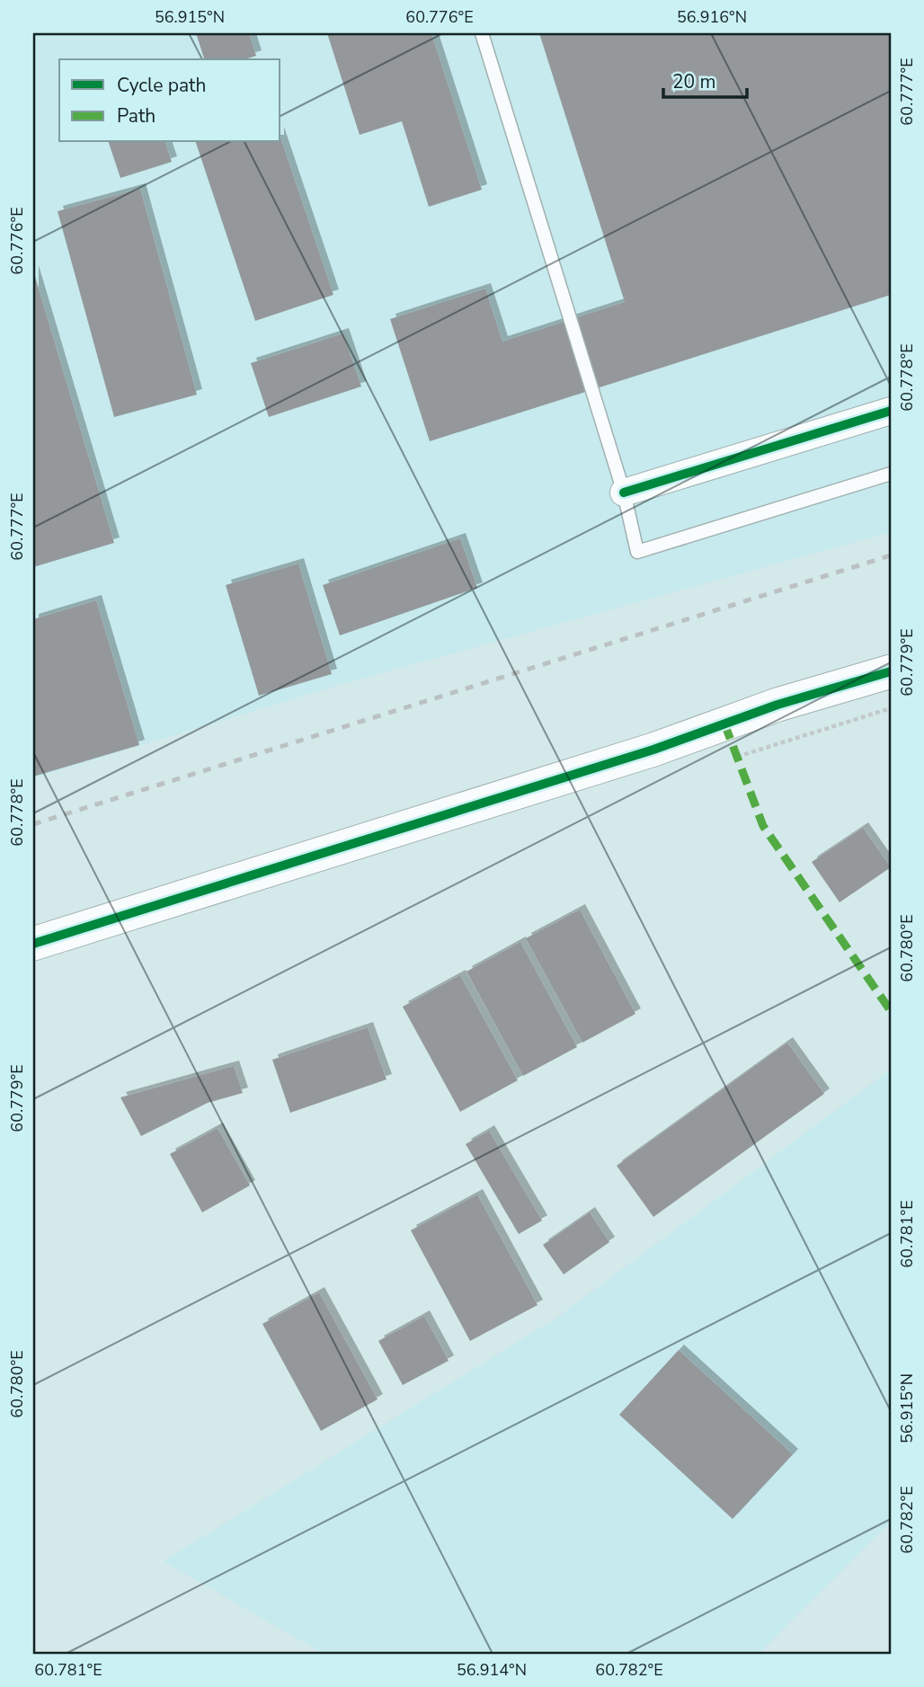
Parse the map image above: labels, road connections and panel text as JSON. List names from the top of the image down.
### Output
{
  "legend": ["Cycle path", "Path"],
  "scale_bar": "20 m",
  "coordinates": [
    "56.915°N",
    "60.776°E",
    "56.916°N",
    "60.777°E",
    "60.778°E",
    "60.779°E",
    "60.780°E",
    "60.781°E",
    "60.782°E",
    "56.914°N"
  ]
}
